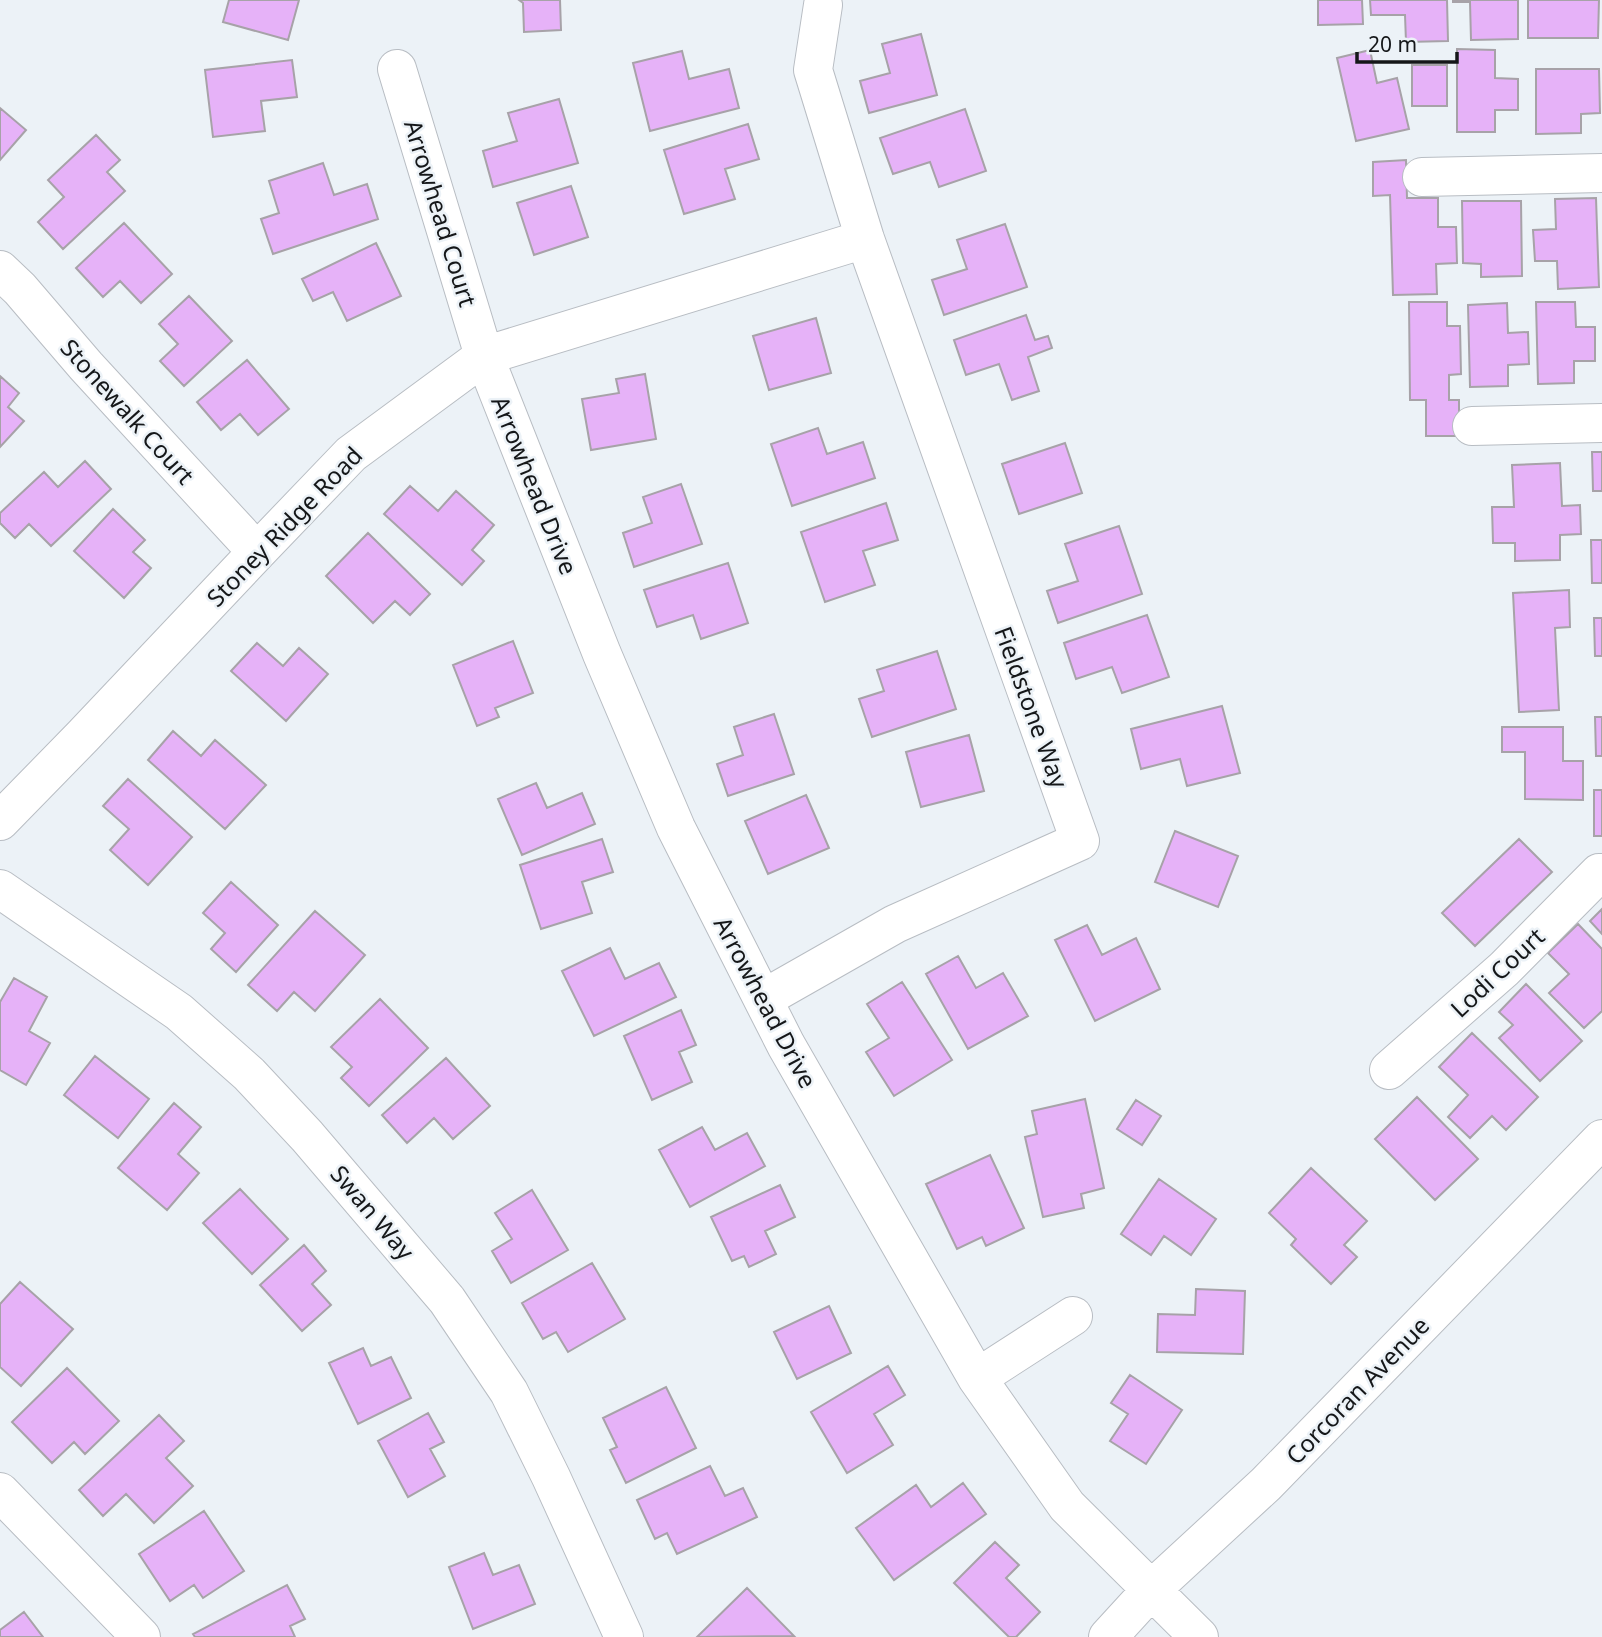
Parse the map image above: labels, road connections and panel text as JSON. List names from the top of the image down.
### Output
{
  "streets": {
    "street": [
      "Arrowhead Court",
      "Stonewalk Court",
      "Arrowhead Drive",
      "Stoney Ridge Road",
      "Fieldstone Way",
      "Lodi Court",
      "Swan Way",
      "Corcoran Avenue"
    ]
  },
  "crossings": [
    ["Arrowhead Court", "Arrowhead Drive"],
    ["Arrowhead Court", "Stoney Ridge Road"],
    ["Stonewalk Court", "Stoney Ridge Road"],
    ["Arrowhead Drive", "Stoney Ridge Road"],
    ["Arrowhead Drive", "Fieldstone Way"],
    ["Arrowhead Drive", "Corcoran Avenue"],
    ["Stoney Ridge Road", "Fieldstone Way"]
  ],
  "scale_bar": "20 m"
}
